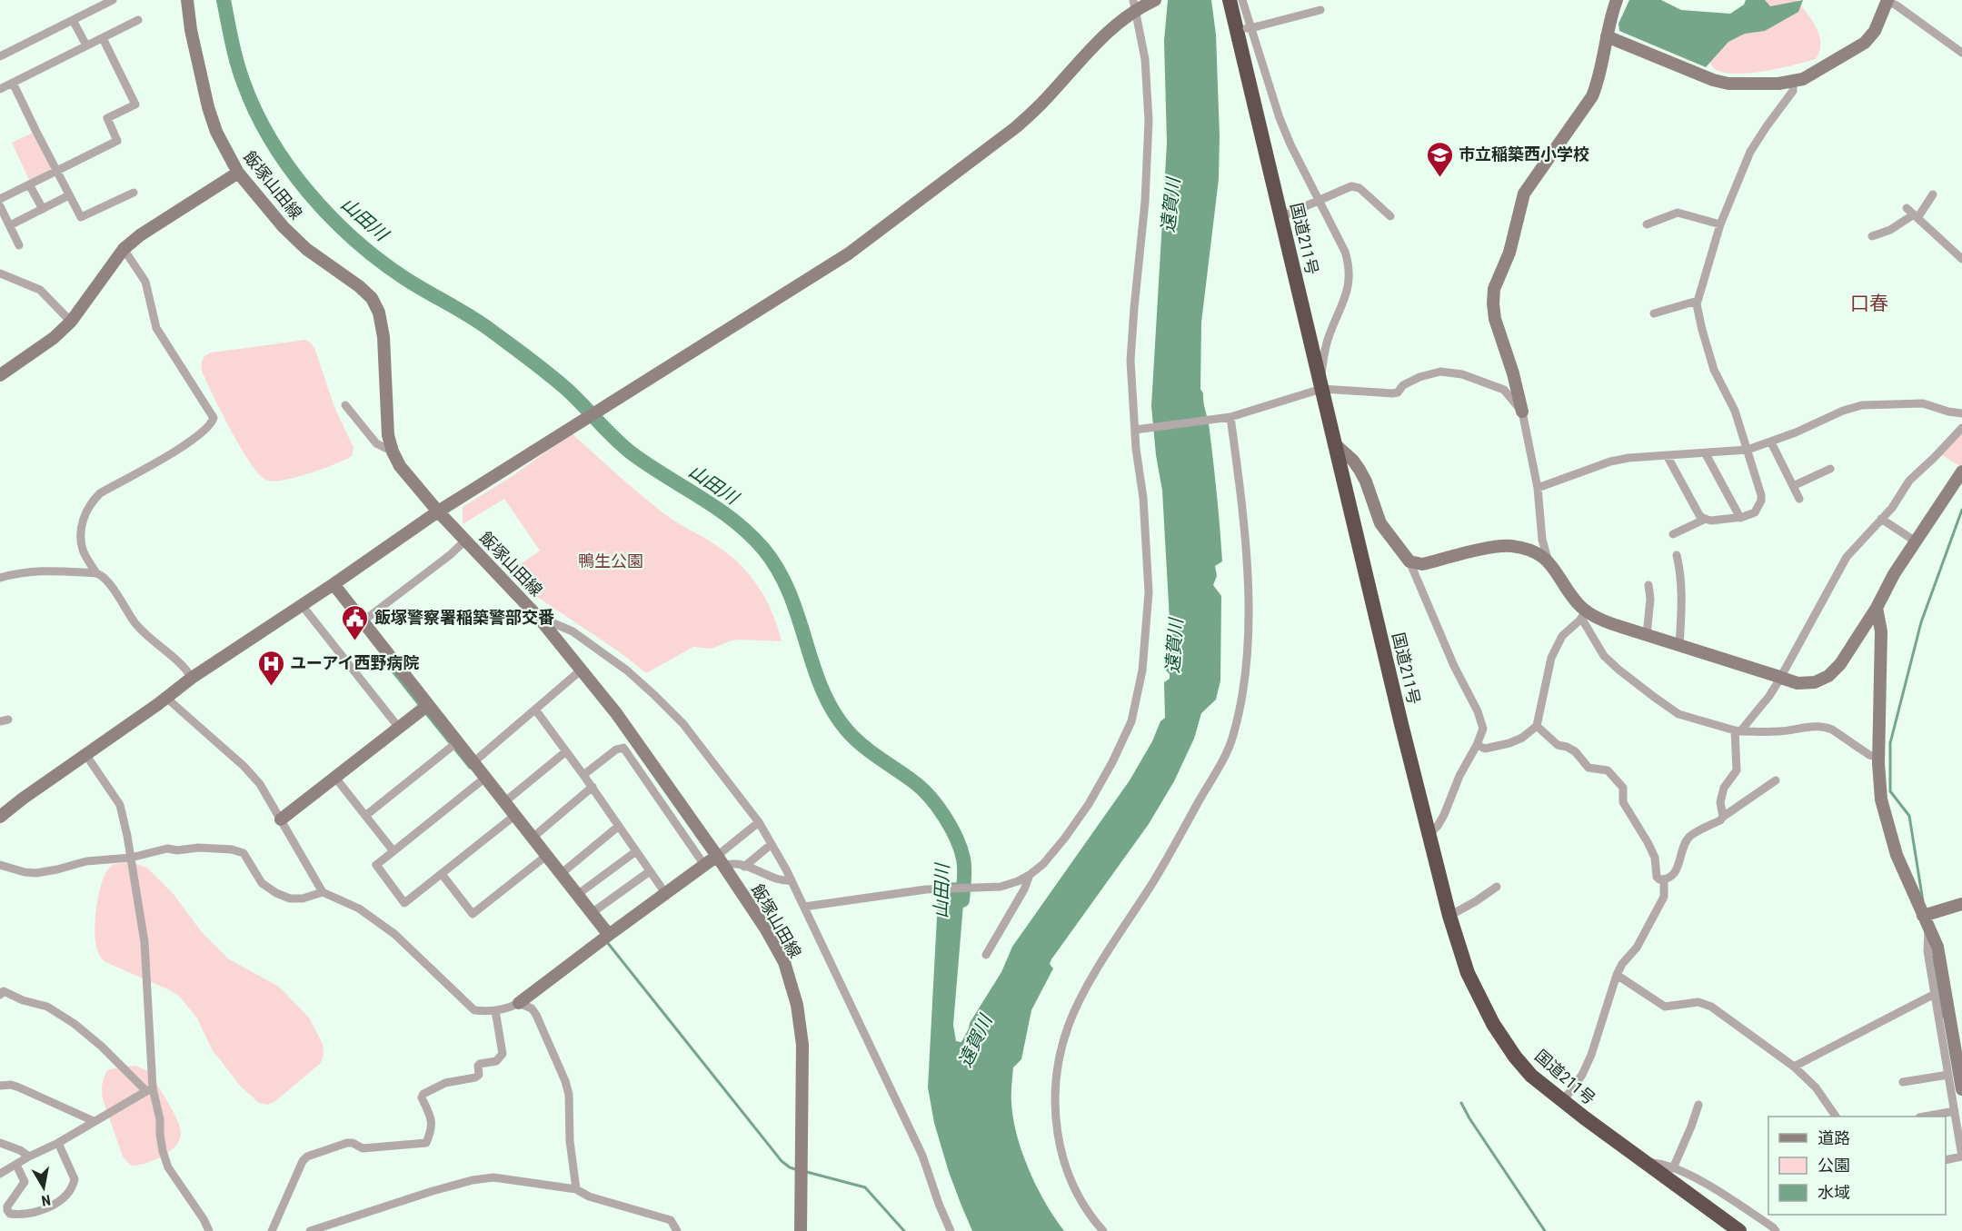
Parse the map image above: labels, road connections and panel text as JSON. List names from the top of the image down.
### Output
{
  "streets": {
    "highway": ["国道211号"],
    "street": ["飯塚山田線"]
  },
  "districts": ["口春"],
  "water": ["遠賀川", "山田川"],
  "parks": ["鴨生公園"],
  "places": {
    "school or university": ["市立稲築西小学校"],
    "public building": ["飯塚警察署稲築警部交番"],
    "hospital": ["ユーアイ西野病院"]
  },
  "legend": ["道路", "公園", "水域"],
  "north": "bottom"
}
